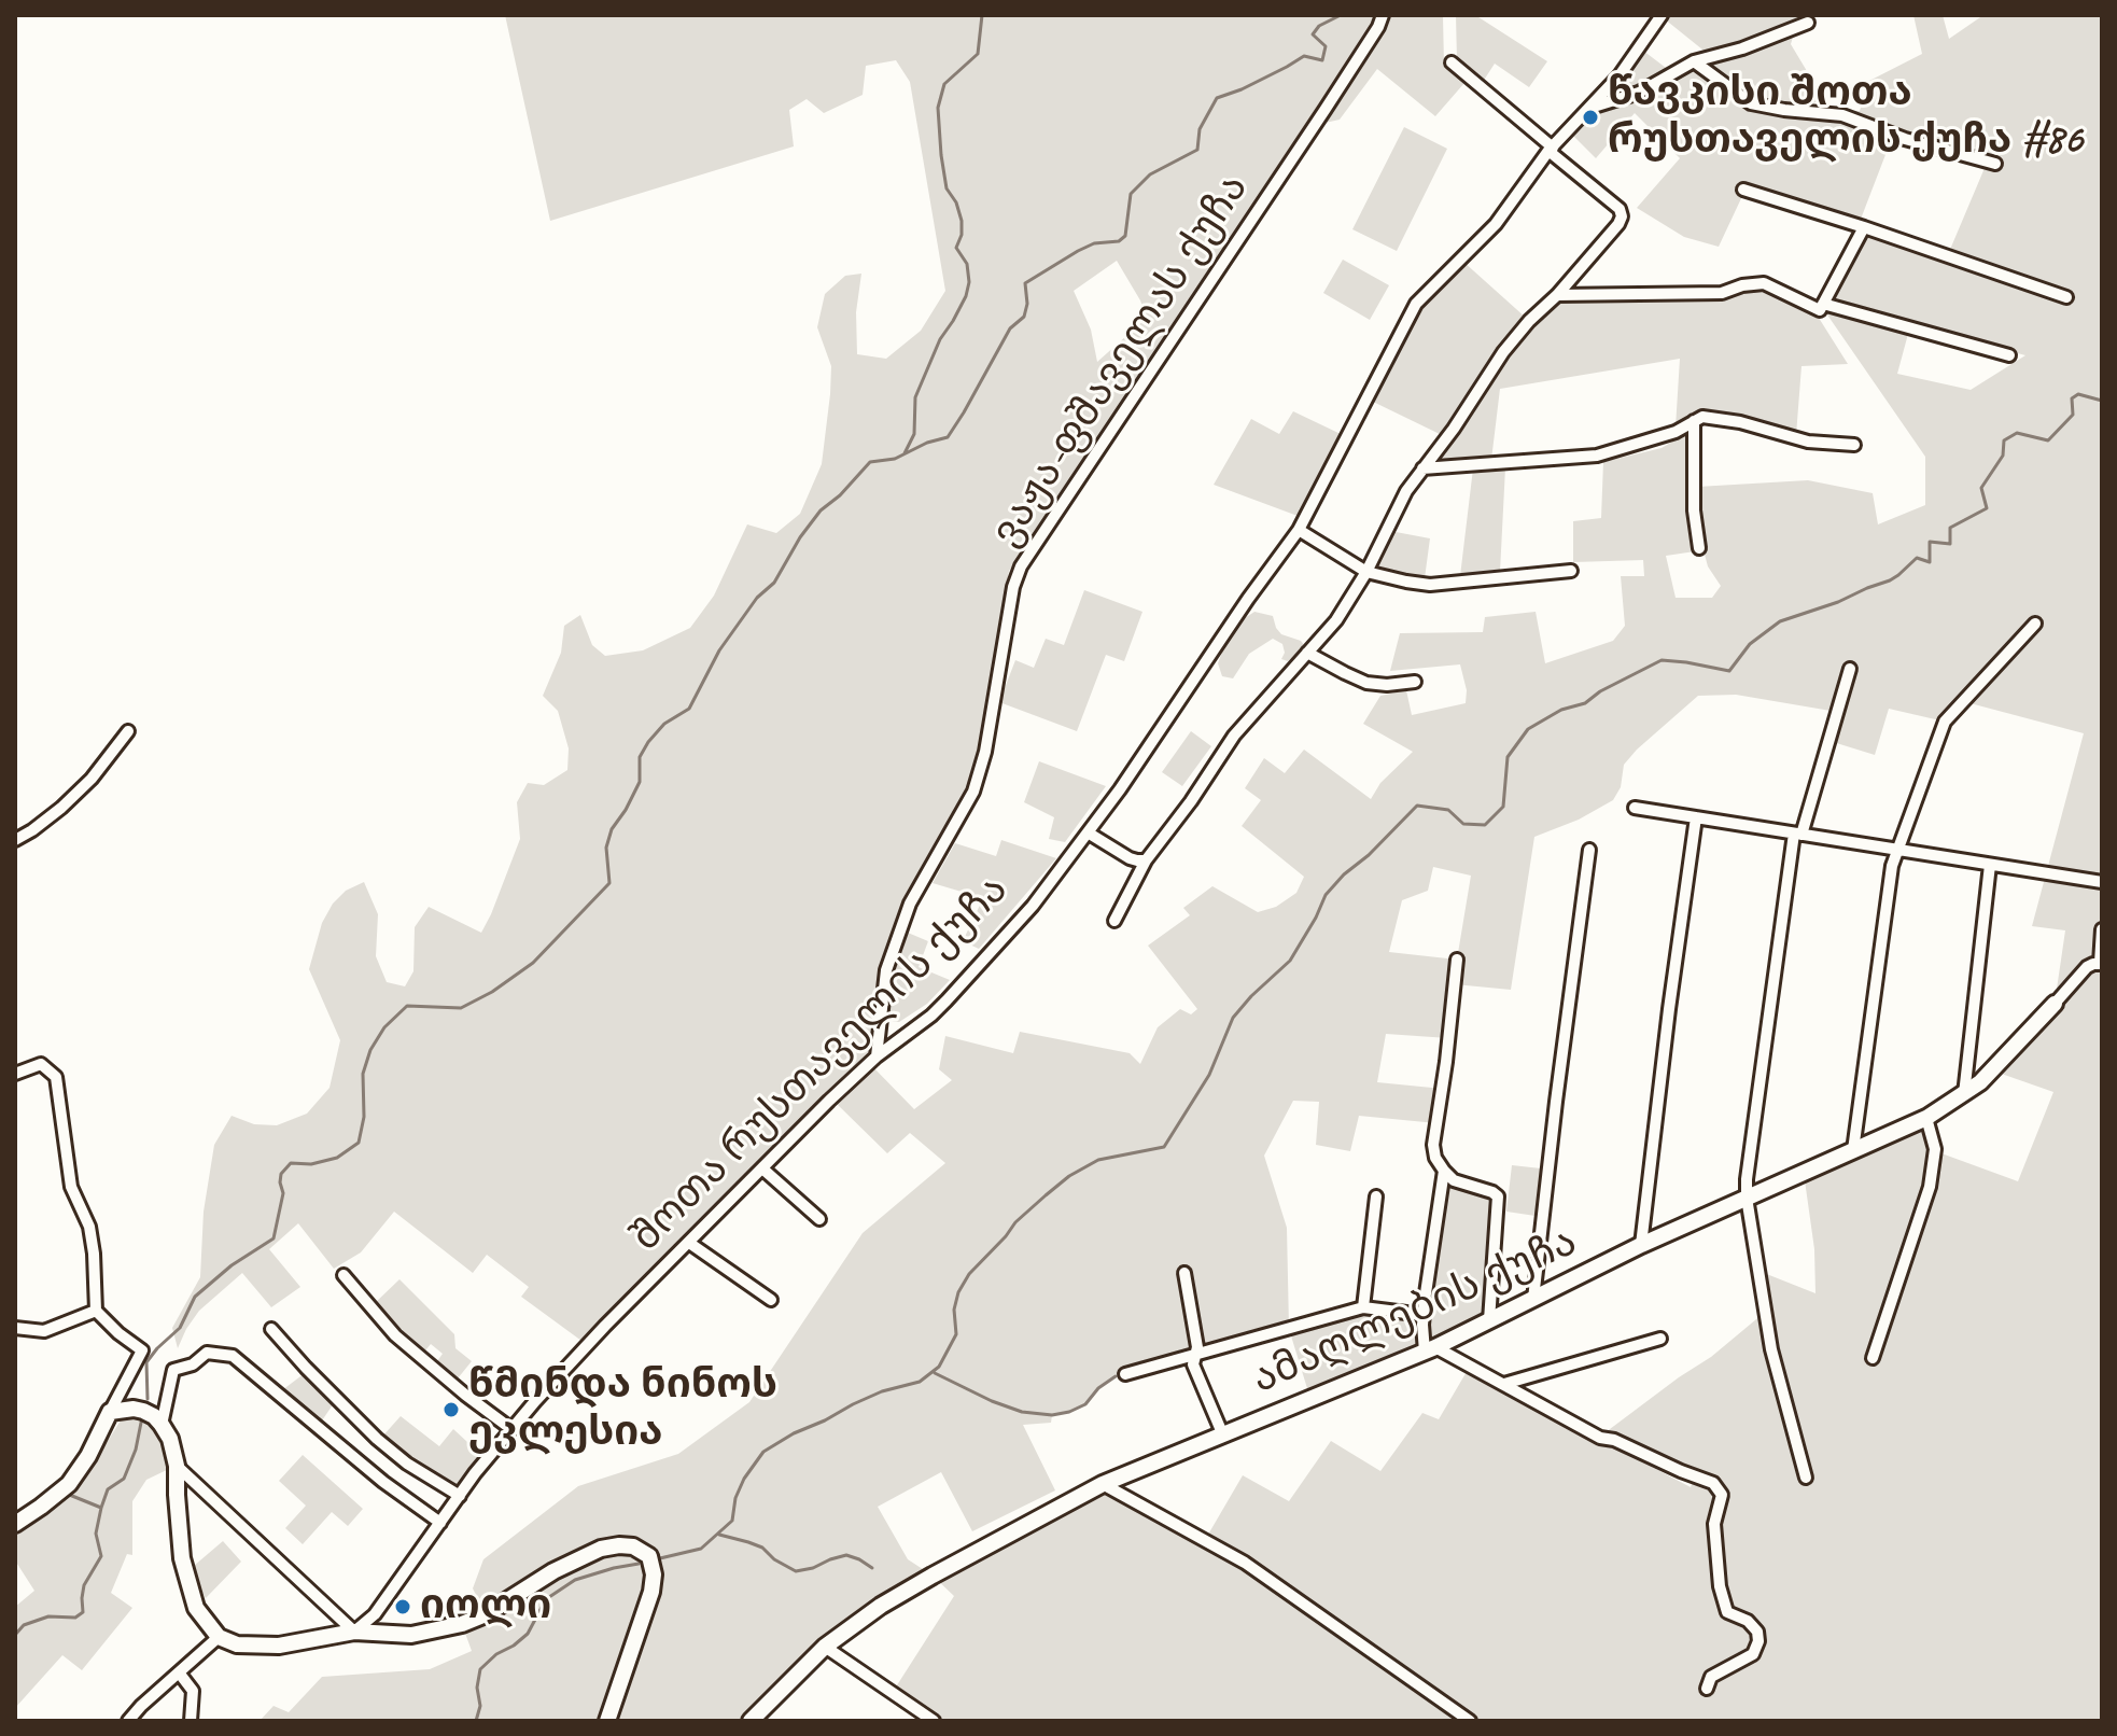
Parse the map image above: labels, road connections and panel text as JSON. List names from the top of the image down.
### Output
{
  "streets": {
    "street": ["ვაჟა-ფშაველას ქუჩა", "შოთა რუსთაველის ქუჩა", "ამაღლების ქუჩა"]
  },
  "crossings": [
    ["ვაჟა-ფშაველას ქუჩა", "შოთა რუსთაველის ქუჩა"]
  ],
  "places": ["წავკისი შოთა რუსთაველის ქუჩა #86", "წმინდა ნინოს ეკლესია", "იოლი"]
}
